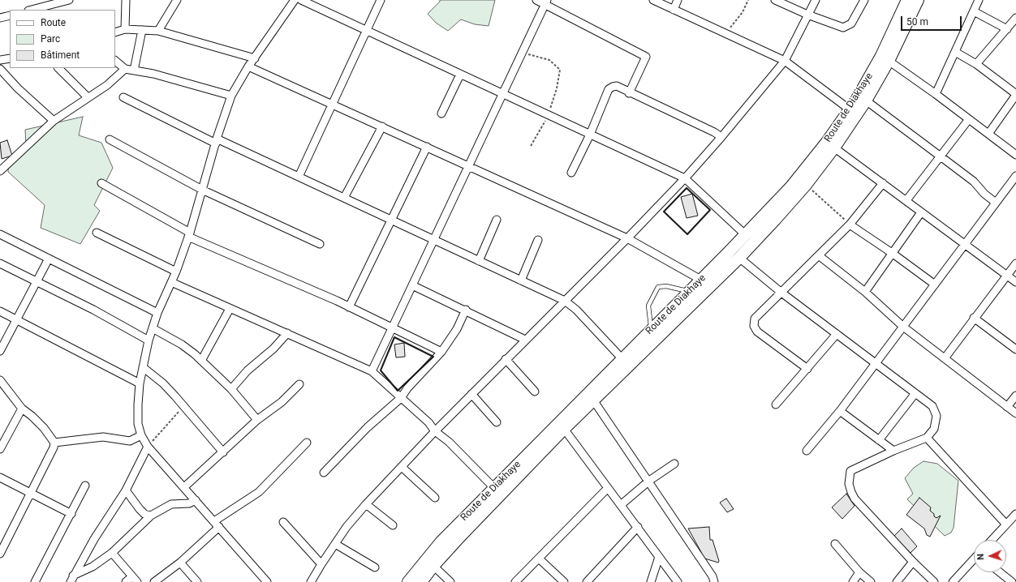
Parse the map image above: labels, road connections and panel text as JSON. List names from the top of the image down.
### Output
{
  "streets": {
    "main road": ["Route de Diakhaye"]
  },
  "legend": ["Route", "Parc", "Bâtiment"],
  "scale_bar": "50 m",
  "north": "left"
}
